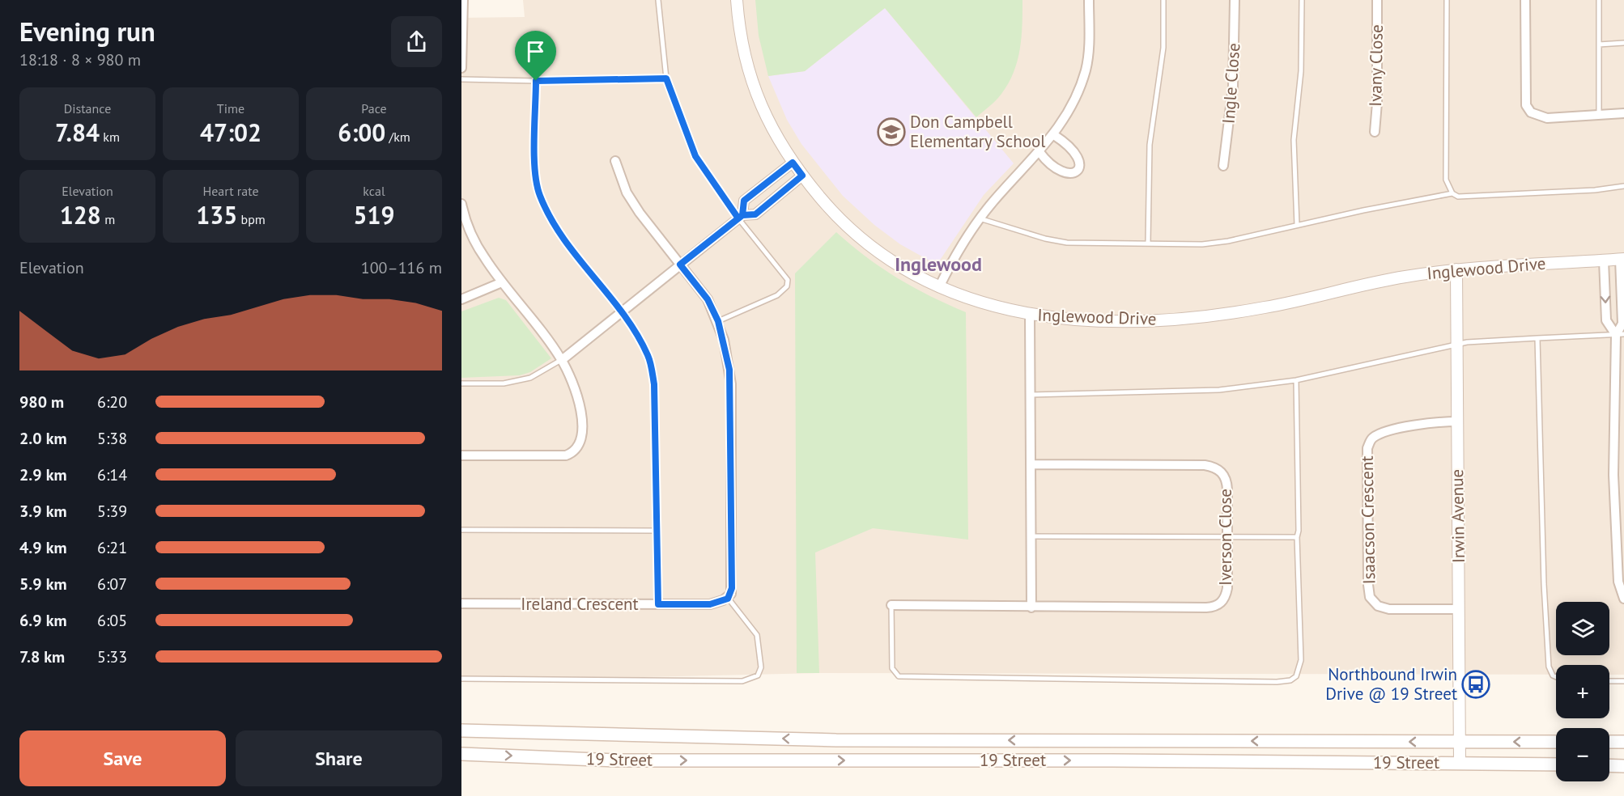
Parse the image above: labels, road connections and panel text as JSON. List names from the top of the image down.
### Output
{
  "streets": {
    "main road": ["19 Street"],
    "street": [
      "Ivany Close",
      "Ingle Close",
      "Inglewood Drive",
      "Irwin Avenue",
      "Isaacson Crescent",
      "Iverson Close",
      "Ireland Crescent"
    ]
  },
  "crossings": [
    ["Inglewood Drive", "Irwin Avenue"],
    ["Irwin Avenue", "Isaacson Crescent"],
    ["Irwin Avenue", "19 Street"]
  ],
  "districts": ["Inglewood"],
  "places": {
    "school or university": ["Don Campbell Elementary School"],
    "bus stop": ["Northbound Irwin Drive @ 19 Street"]
  },
  "page": {
    "heading": ["Evening run", "18:18 · 8 × 980 m"],
    "stats": [
      ["Distance", "7.84 km"],
      ["Time", "47:02"],
      ["Pace", "6:00 /km"],
      ["Elevation", "128 m"],
      ["Heart rate", "135 bpm"],
      ["kcal", "519"]
    ],
    "chart": ["Elevation", "100–116 m"],
    "list": [
      {
        "name": "980 m",
        "note": "6:20"
      },
      {
        "name": "2.0 km",
        "note": "5:38"
      },
      {
        "name": "2.9 km",
        "note": "6:14"
      },
      {
        "name": "3.9 km",
        "note": "5:39"
      },
      {
        "name": "4.9 km",
        "note": "6:21"
      },
      {
        "name": "5.9 km",
        "note": "6:07"
      },
      {
        "name": "6.9 km",
        "note": "6:05"
      },
      {
        "name": "7.8 km",
        "note": "5:33"
      }
    ],
    "map_buttons": ["+", "−"],
    "buttons": ["Save", "Share"]
  }
}
